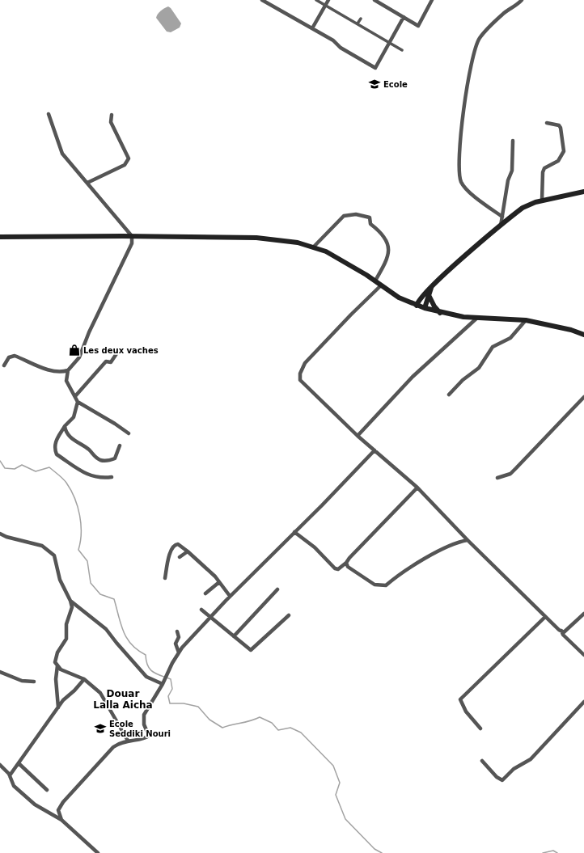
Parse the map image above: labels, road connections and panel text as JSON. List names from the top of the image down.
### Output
{
  "districts": ["Douar Lalla Aicha"],
  "places": {
    "school or university": ["Ecole", "Ecole Seddiki Nouri"],
    "shop": ["Les deux vaches"]
  }
}
